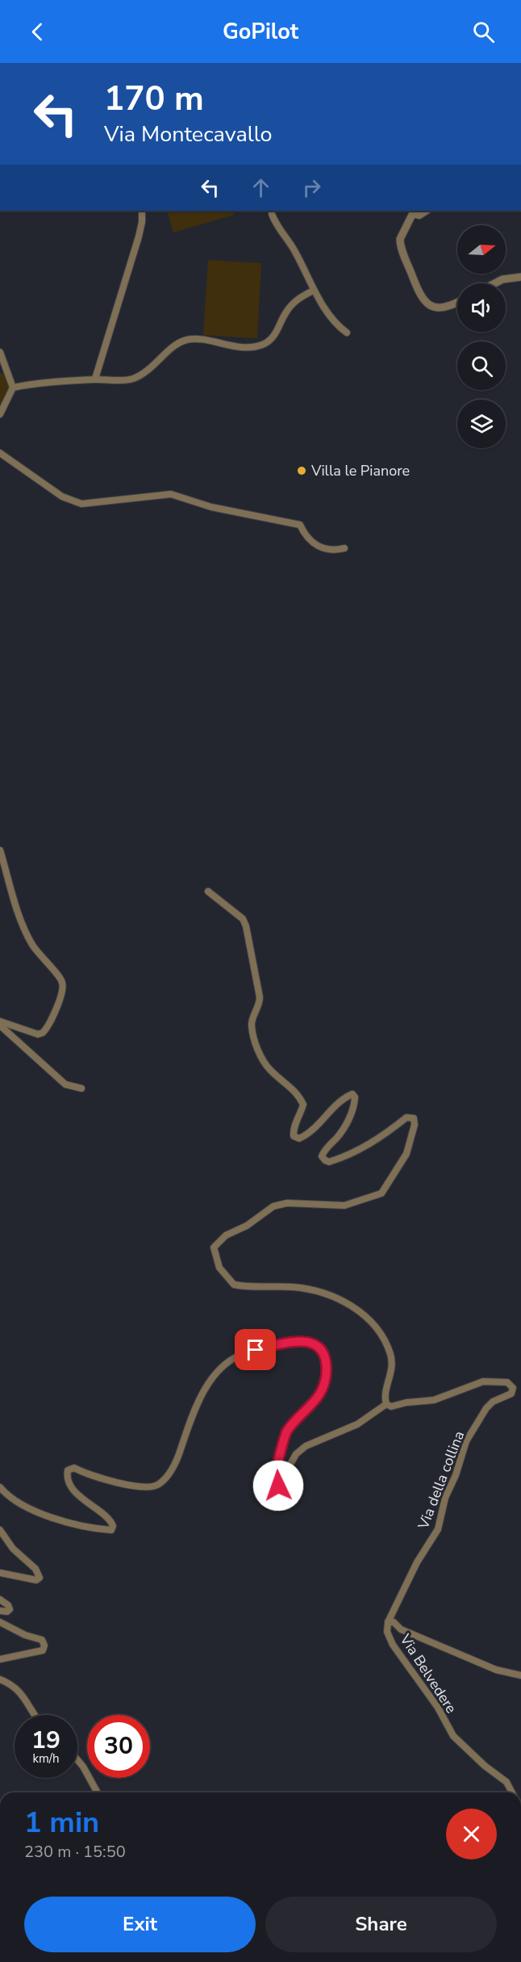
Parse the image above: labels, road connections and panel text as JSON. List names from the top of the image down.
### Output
{
  "streets": {
    "street": ["Via della collina", "Via Belvedere"]
  },
  "crossings": [
    ["Via della collina", "Via Belvedere"]
  ],
  "places": ["Villa le Pianore"],
  "north": "right",
  "page": {
    "header": "GoPilot",
    "turn": ["170 m", "Via Montecavallo"],
    "speed": "19 km/h",
    "limit": "30",
    "heading": ["1 min", "230 m · 15:50"],
    "buttons": ["Exit", "Share"]
  }
}
